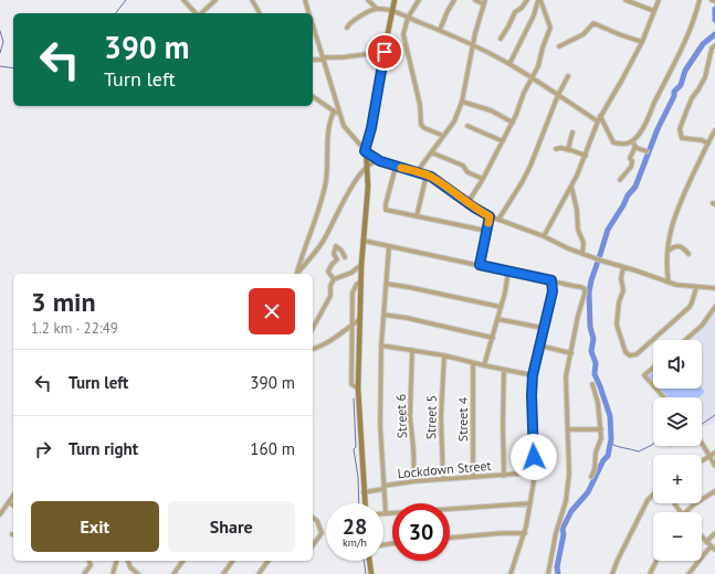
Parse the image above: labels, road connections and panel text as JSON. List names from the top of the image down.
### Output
{
  "streets": {
    "street": [
      "Street 6",
      "Street 5",
      "Street 4",
      "Lockdown Street"
    ]
  },
  "crossings": [
    ["Street 6", "Lockdown Street"],
    ["Street 5", "Lockdown Street"],
    ["Street 4", "Lockdown Street"]
  ],
  "page": {
    "turn": ["390 m", "Turn left"],
    "heading": ["3 min", "1.2 km · 22:49"],
    "map_buttons": ["+", "−"],
    "list": [
      {
        "name": "Turn left",
        "value": "390 m"
      },
      {
        "name": "Turn right",
        "value": "160 m"
      }
    ],
    "buttons": ["Exit", "Share"],
    "speed": "28 km/h",
    "limit": "30"
  }
}
